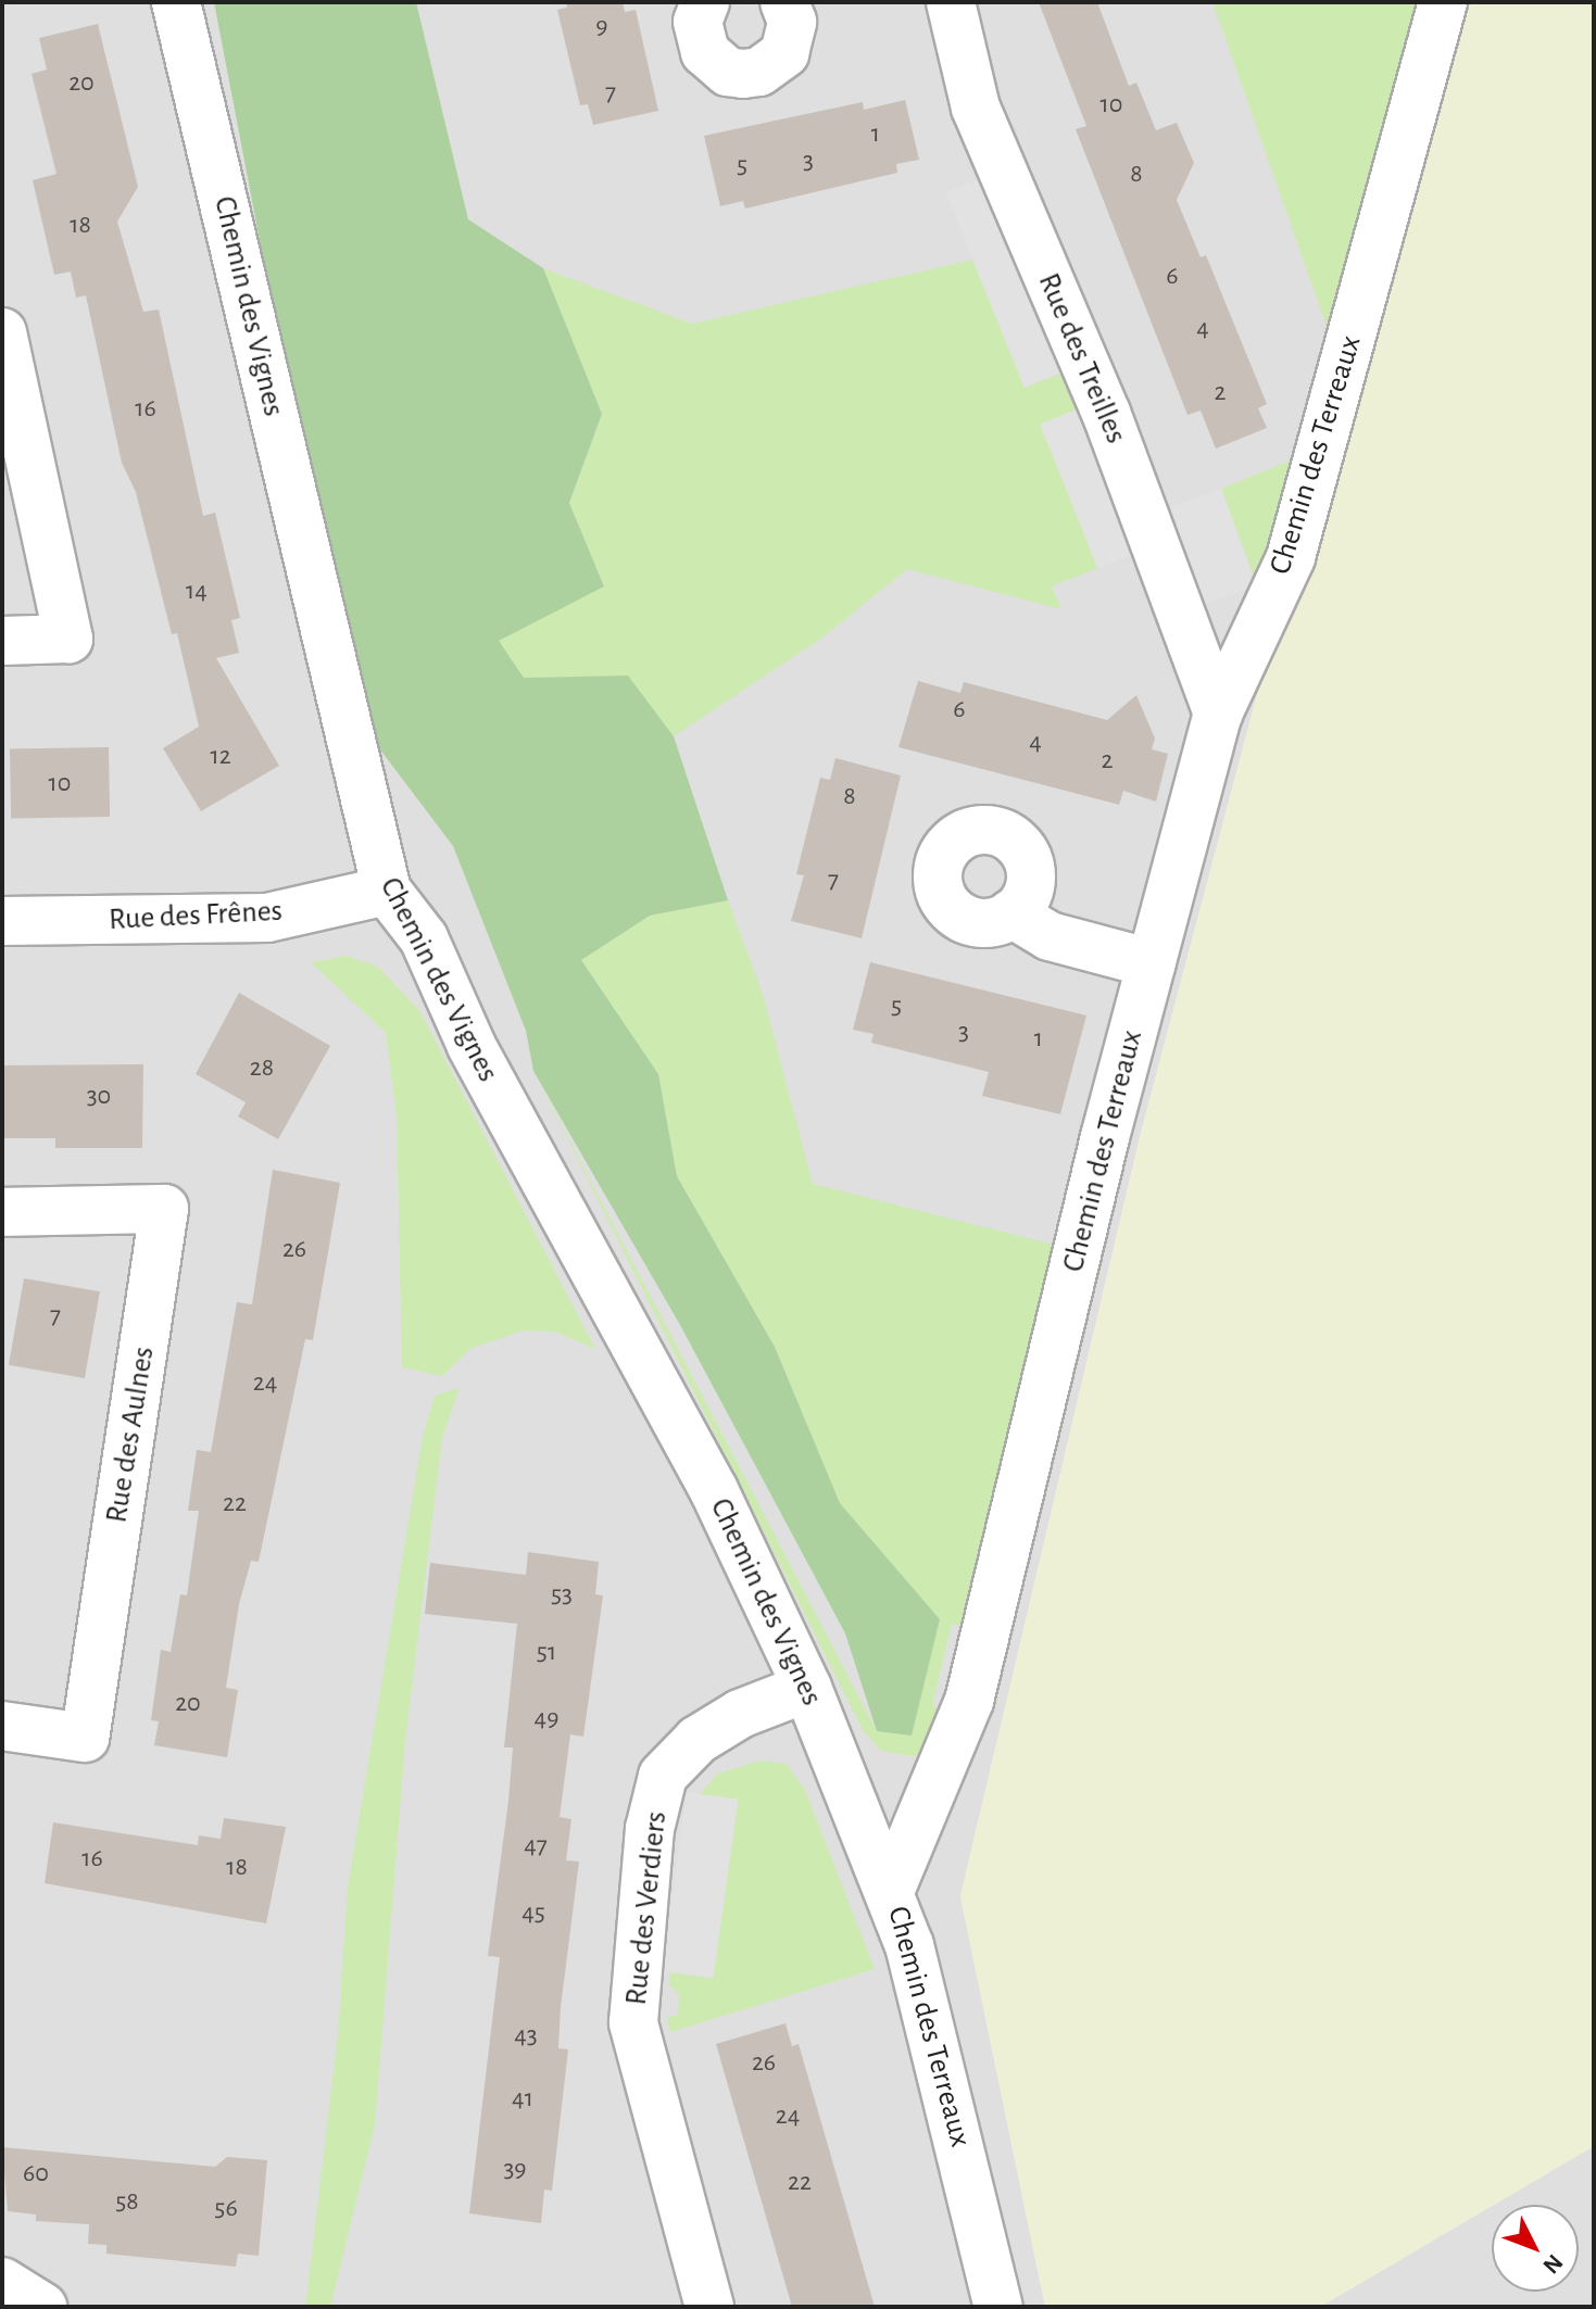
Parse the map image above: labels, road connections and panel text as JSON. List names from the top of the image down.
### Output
{
  "streets": {
    "street": [
      "Chemin des Vignes",
      "Rue des Treilles",
      "Chemin des Terreaux",
      "Rue des Frênes",
      "Rue des Aulnes",
      "Rue des Verdiers"
    ]
  },
  "crossings": [
    ["Chemin des Vignes", "Chemin des Terreaux"],
    ["Chemin des Vignes", "Rue des Frênes"],
    ["Chemin des Vignes", "Rue des Verdiers"],
    ["Rue des Treilles", "Chemin des Terreaux"]
  ],
  "house_numbers": [
    "9",
    "20",
    "7",
    "10",
    "1",
    "3",
    "5",
    "8",
    "18",
    "6",
    "4",
    "2",
    "16",
    "14",
    "6",
    "4",
    "12",
    "2",
    "10",
    "8",
    "7",
    "5",
    "3",
    "1",
    "28",
    "30",
    "26",
    "7",
    "24",
    "22",
    "53",
    "51",
    "20",
    "49",
    "47",
    "16",
    "18",
    "45",
    "43",
    "26",
    "41",
    "24",
    "39",
    "60",
    "22",
    "58",
    "56"
  ],
  "north": "bottom right"
}
